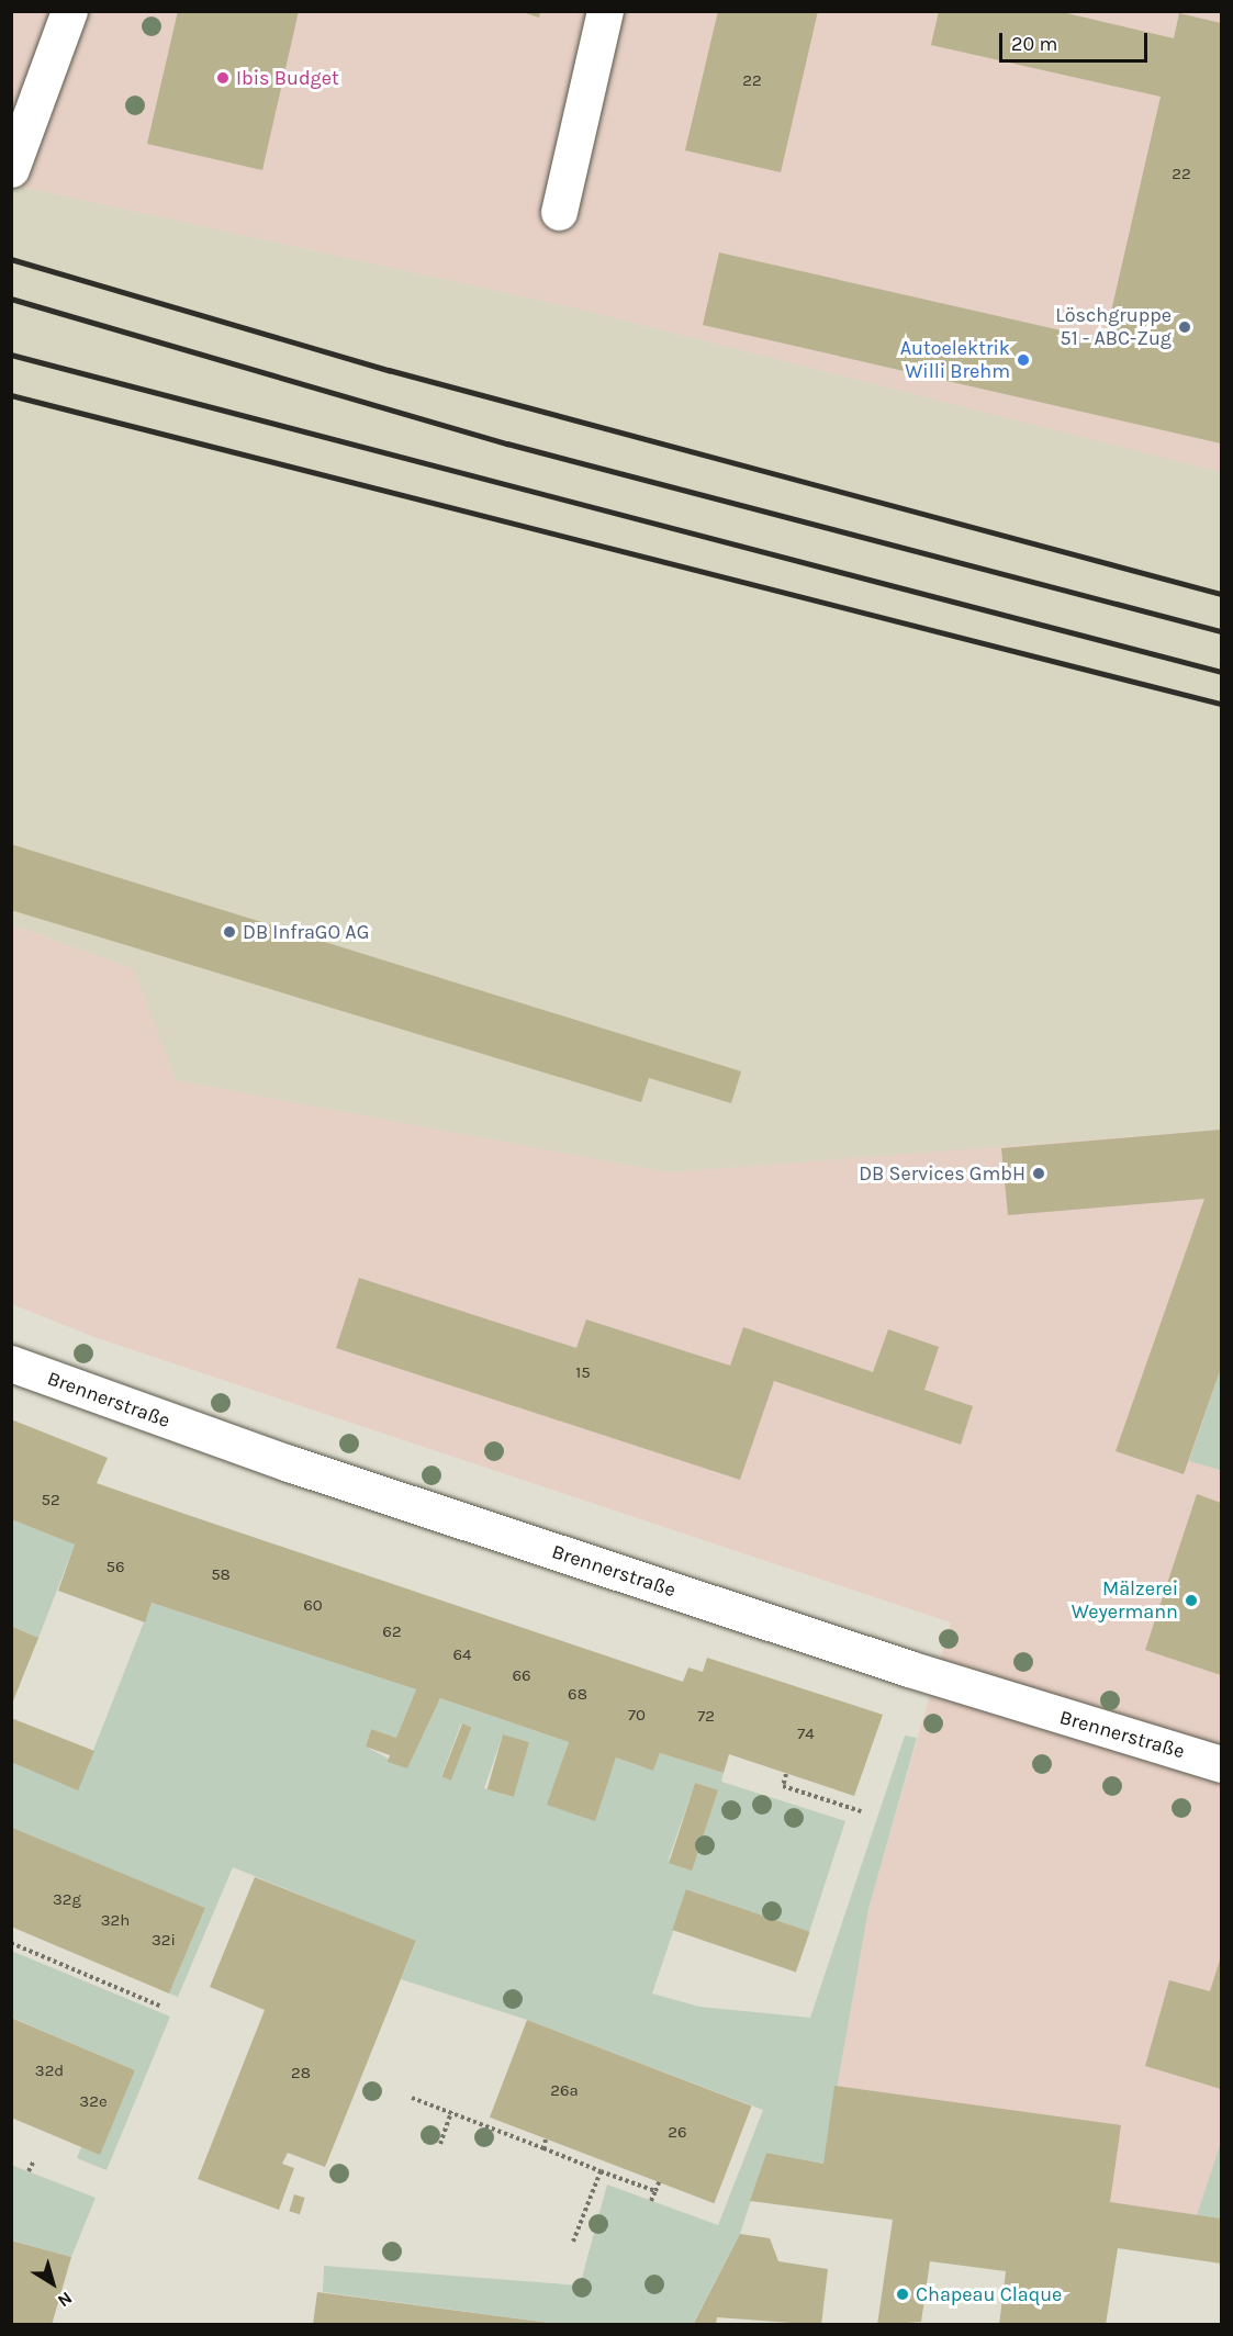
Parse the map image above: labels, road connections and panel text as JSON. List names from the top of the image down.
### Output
{
  "streets": {
    "street": ["Brennerstraße"]
  },
  "places": [
    "Ibis Budget",
    "Löschgruppe 51 - ABC-Zug",
    "Autoelektrik Willi Brehm",
    "DB InfraGO AG",
    "DB Services GmbH",
    "Mälzerei Weyermann",
    "Chapeau Claque"
  ],
  "house_numbers": [
    "22",
    "22",
    "15",
    "52",
    "56",
    "58",
    "60",
    "62",
    "64",
    "66",
    "68",
    "70",
    "72",
    "74",
    "32g",
    "32h",
    "32i",
    "32d",
    "28",
    "26a",
    "32e",
    "26"
  ],
  "scale_bar": "20 m",
  "north": "bottom right"
}
